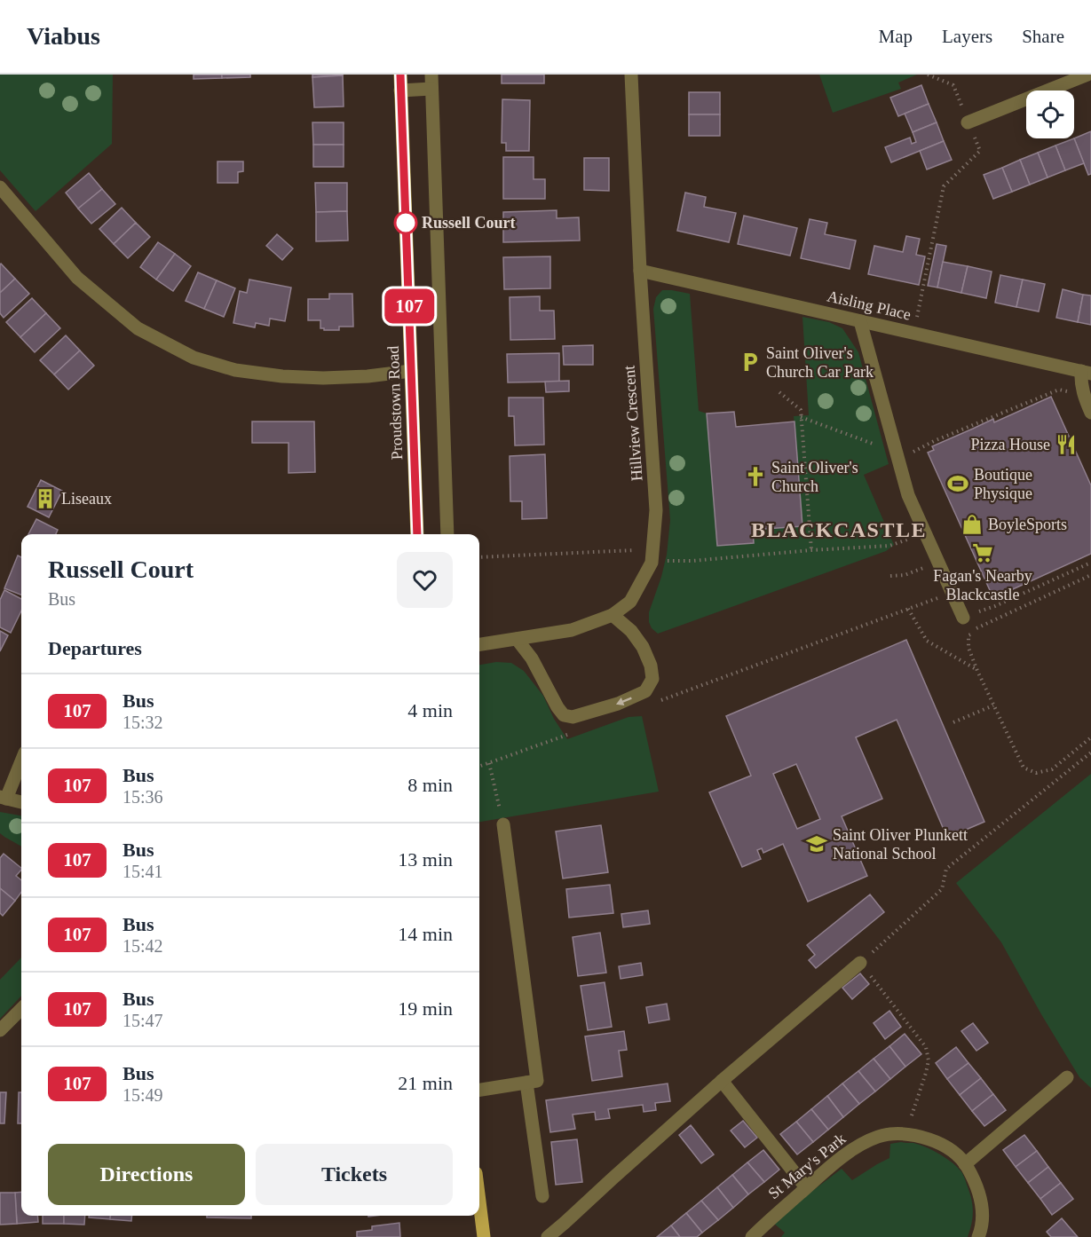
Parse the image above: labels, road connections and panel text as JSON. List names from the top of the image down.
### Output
{
  "streets": {
    "main road": ["Proudstown Road"],
    "street": ["Aisling Place", "Hillview Crescent", "St Mary's Park"]
  },
  "crossings": [
    ["Aisling Place", "Hillview Crescent"]
  ],
  "districts": ["BLACKCASTLE"],
  "places": {
    "other": ["Russell Court"],
    "parking": ["Saint Oliver's Church Car Park"],
    "restaurant": ["Pizza House"],
    "church": ["Saint Oliver's Church"],
    "sports": ["Boutique Physique"],
    "building": ["Liseaux"],
    "shop": ["BoyleSports"],
    "supermarket": ["Fagan's Nearby Blackcastle"],
    "school or university": ["Saint Oliver Plunkett National School"]
  },
  "lines": ["bus line 107"],
  "page": {
    "header": "Viabus",
    "nav": ["Map", "Layers", "Share"],
    "on_map": "107",
    "heading": [
      ["Russell Court", "Bus"],
      "Departures"
    ],
    "list": [
      {
        "mark": "107",
        "name": "Bus",
        "note": "15:32",
        "value": "4 min"
      },
      {
        "mark": "107",
        "name": "Bus",
        "note": "15:36",
        "value": "8 min"
      },
      {
        "mark": "107",
        "name": "Bus",
        "note": "15:41",
        "value": "13 min"
      },
      {
        "mark": "107",
        "name": "Bus",
        "note": "15:42",
        "value": "14 min"
      },
      {
        "mark": "107",
        "name": "Bus",
        "note": "15:47",
        "value": "19 min"
      },
      {
        "mark": "107",
        "name": "Bus",
        "note": "15:49",
        "value": "21 min"
      }
    ],
    "buttons": ["Directions", "Tickets"]
  }
}
